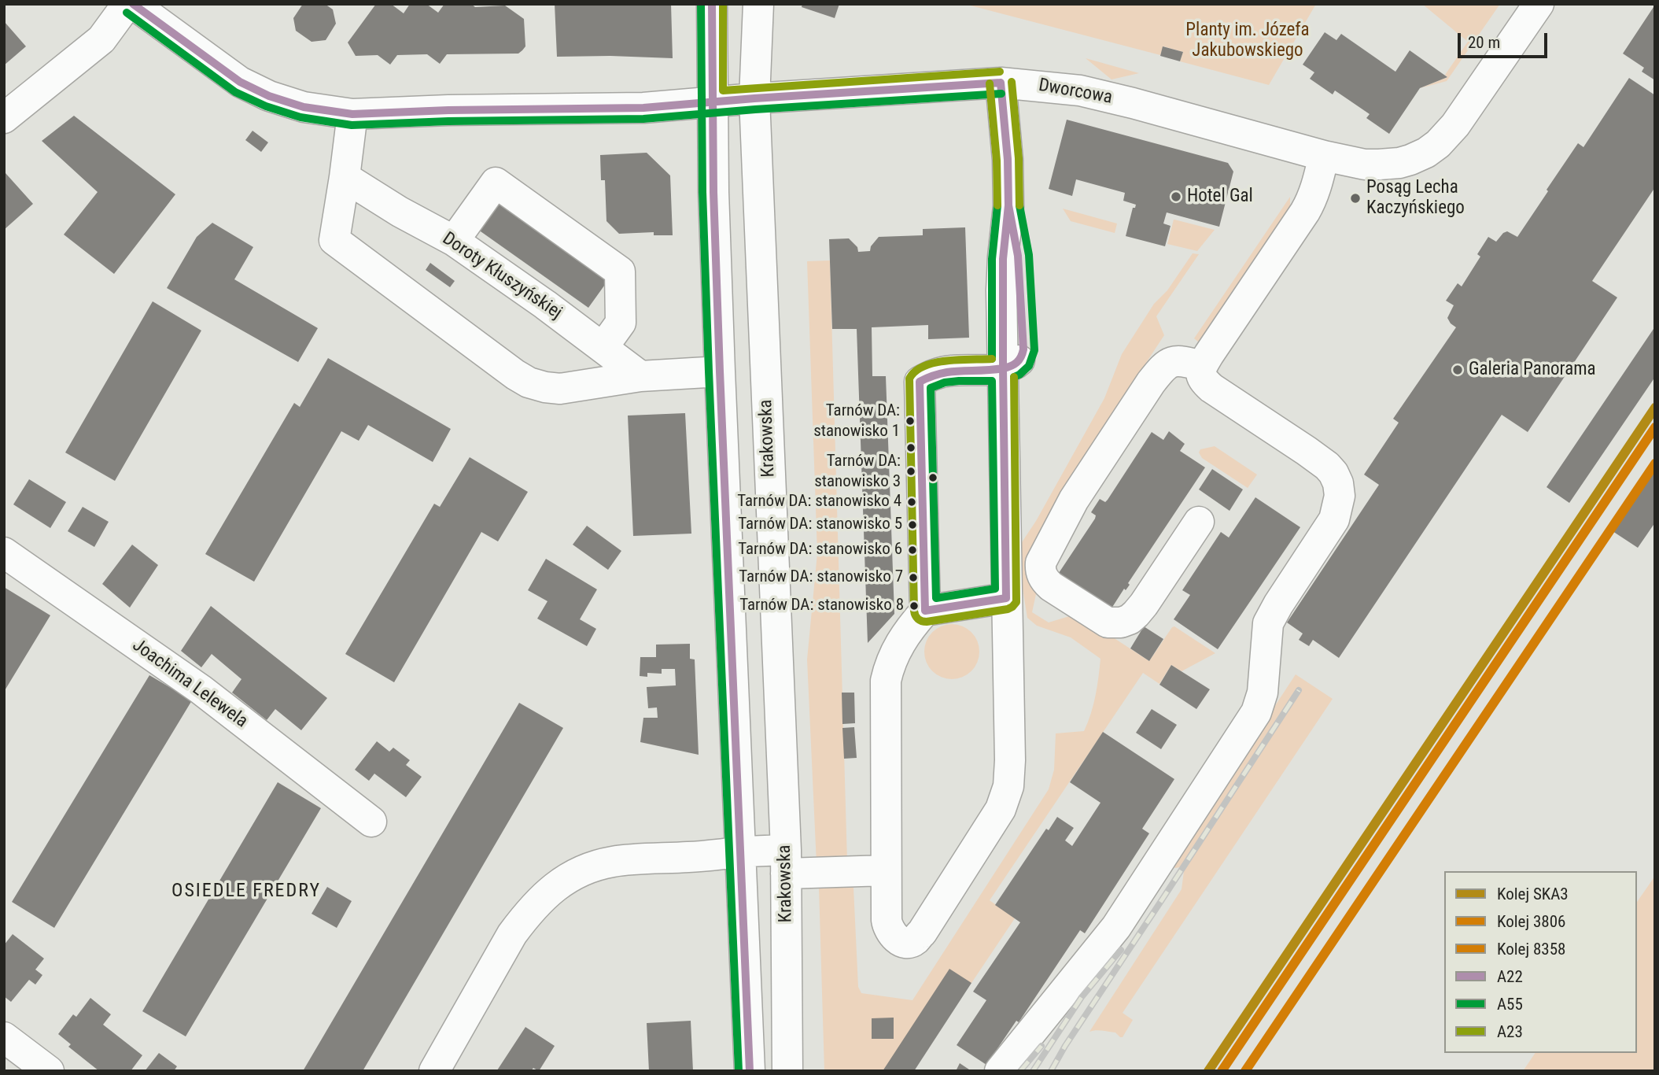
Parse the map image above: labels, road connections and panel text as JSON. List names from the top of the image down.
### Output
{
  "streets": {
    "street": [
      "Dworcowa",
      "Doroty Kłuszyńskiej",
      "Krakowska",
      "Joachima Lelewela"
    ]
  },
  "crossings": [
    ["Dworcowa", "Krakowska"]
  ],
  "districts": ["OSIEDLE FREDRY"],
  "parks": ["Planty im. Józefa Jakubowskiego"],
  "places": [
    "Hotel Gal",
    "Posąg Lecha Kaczyńskiego",
    "Galeria Panorama",
    "Tarnów DA: stanowisko 1",
    "Tarnów DA: stanowisko 3",
    "Tarnów DA: stanowisko 4",
    "Tarnów DA: stanowisko 5",
    "Tarnów DA: stanowisko 6",
    "Tarnów DA: stanowisko 7",
    "Tarnów DA: stanowisko 8"
  ],
  "lines": [
    "transit line A22",
    "transit line A55",
    "transit line A23",
    "rail line SKA3",
    "rail line 3806",
    "rail line 8358"
  ],
  "legend": [
    "Kolej SKA3",
    "Kolej 3806",
    "Kolej 8358",
    "A22",
    "A55",
    "A23"
  ],
  "scale_bar": "20 m"
}
